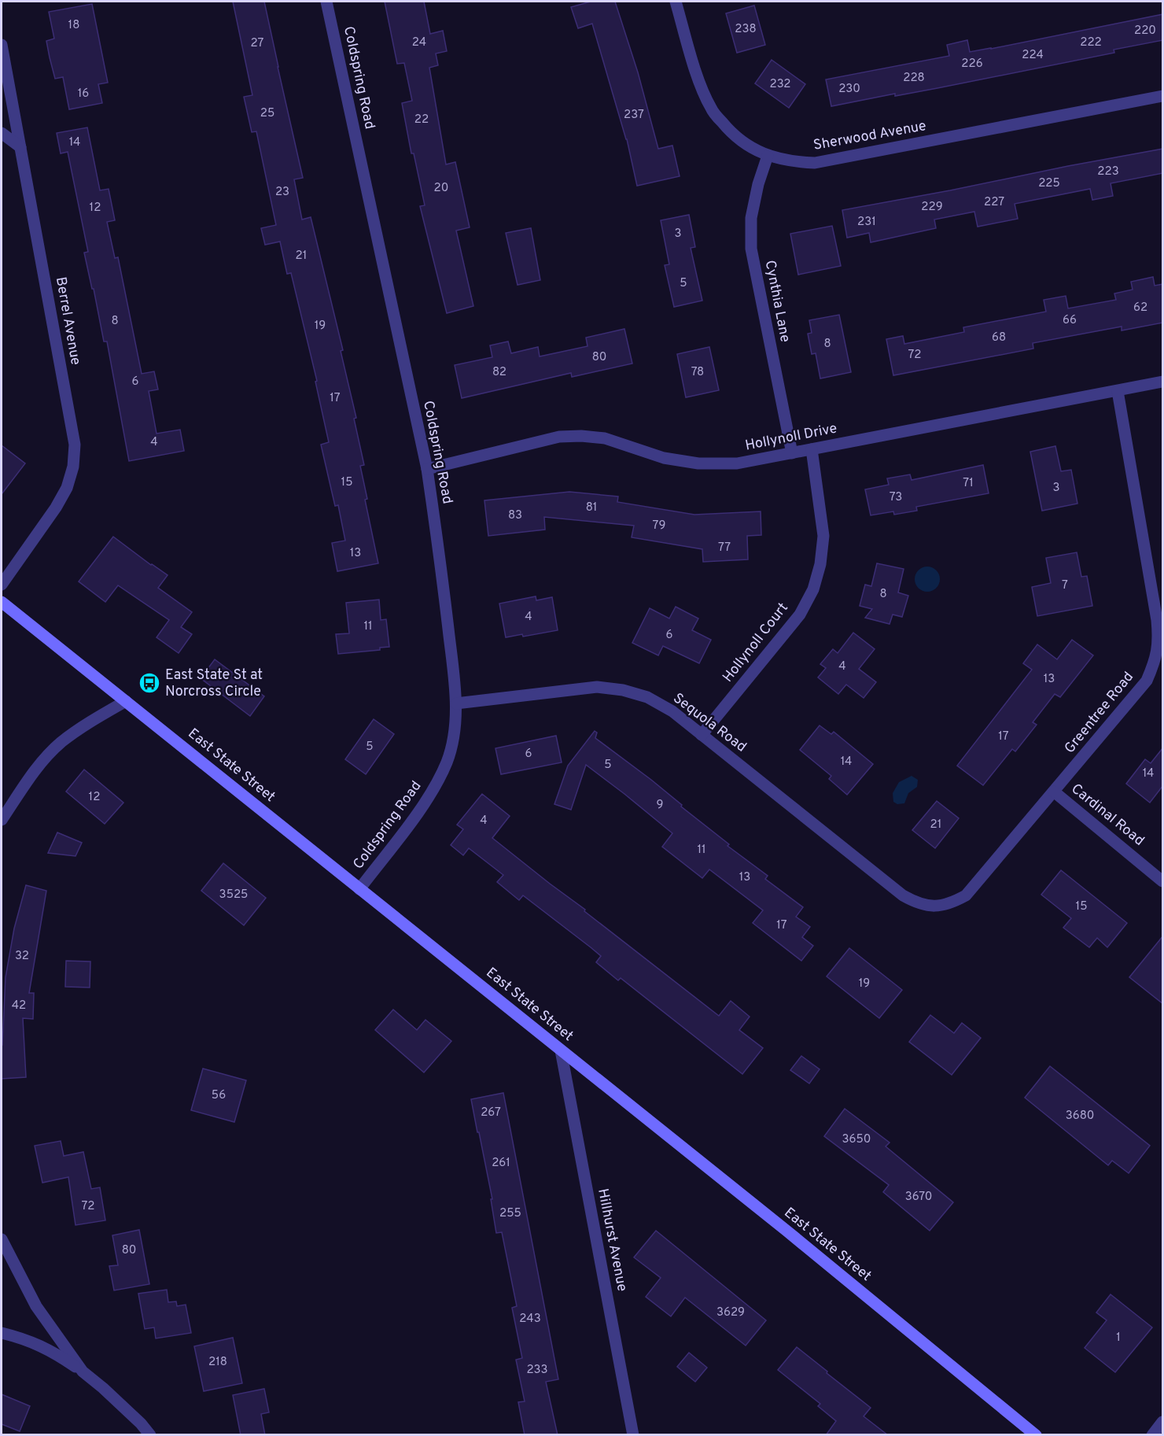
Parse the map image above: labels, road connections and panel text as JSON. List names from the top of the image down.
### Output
{
  "streets": {
    "street": [
      "Coldspring Road",
      "Sherwood Avenue",
      "Cynthia Lane",
      "Berrel Avenue",
      "Hollynoll Drive",
      "Hollynoll Court",
      "Greentree Road",
      "Sequola Road",
      "East State Street",
      "Cardinal Road",
      "Hillhurst Avenue"
    ]
  },
  "crossings": [
    ["Coldspring Road", "Hollynoll Drive"],
    ["Coldspring Road", "Sequola Road"],
    ["Coldspring Road", "East State Street"],
    ["Sherwood Avenue", "Cynthia Lane"],
    ["Cynthia Lane", "Hollynoll Drive"],
    ["Hollynoll Drive", "Hollynoll Court"],
    ["Hollynoll Drive", "Greentree Road"],
    ["Hollynoll Court", "Sequola Road"],
    ["Greentree Road", "Sequola Road"],
    ["Greentree Road", "Cardinal Road"],
    ["East State Street", "Hillhurst Avenue"]
  ],
  "places": {
    "bus stop": ["East State St at Norcross Circle"]
  },
  "house_numbers": [
    "18",
    "238",
    "220",
    "24",
    "222",
    "27",
    "224",
    "226",
    "228",
    "232",
    "230",
    "16",
    "25",
    "237",
    "22",
    "14",
    "223",
    "225",
    "20",
    "23",
    "227",
    "229",
    "12",
    "231",
    "3",
    "21",
    "5",
    "62",
    "66",
    "8",
    "19",
    "68",
    "8",
    "72",
    "80",
    "82",
    "78",
    "6",
    "17",
    "4",
    "15",
    "71",
    "3",
    "73",
    "81",
    "83",
    "79",
    "77",
    "13",
    "7",
    "8",
    "4",
    "11",
    "6",
    "4",
    "13",
    "17",
    "5",
    "6",
    "14",
    "5",
    "14",
    "12",
    "9",
    "4",
    "21",
    "11",
    "13",
    "3525",
    "15",
    "17",
    "32",
    "19",
    "42",
    "56",
    "267",
    "3680",
    "3650",
    "261",
    "3670",
    "72",
    "255",
    "80",
    "3629",
    "243",
    "1",
    "218",
    "233"
  ]
}
